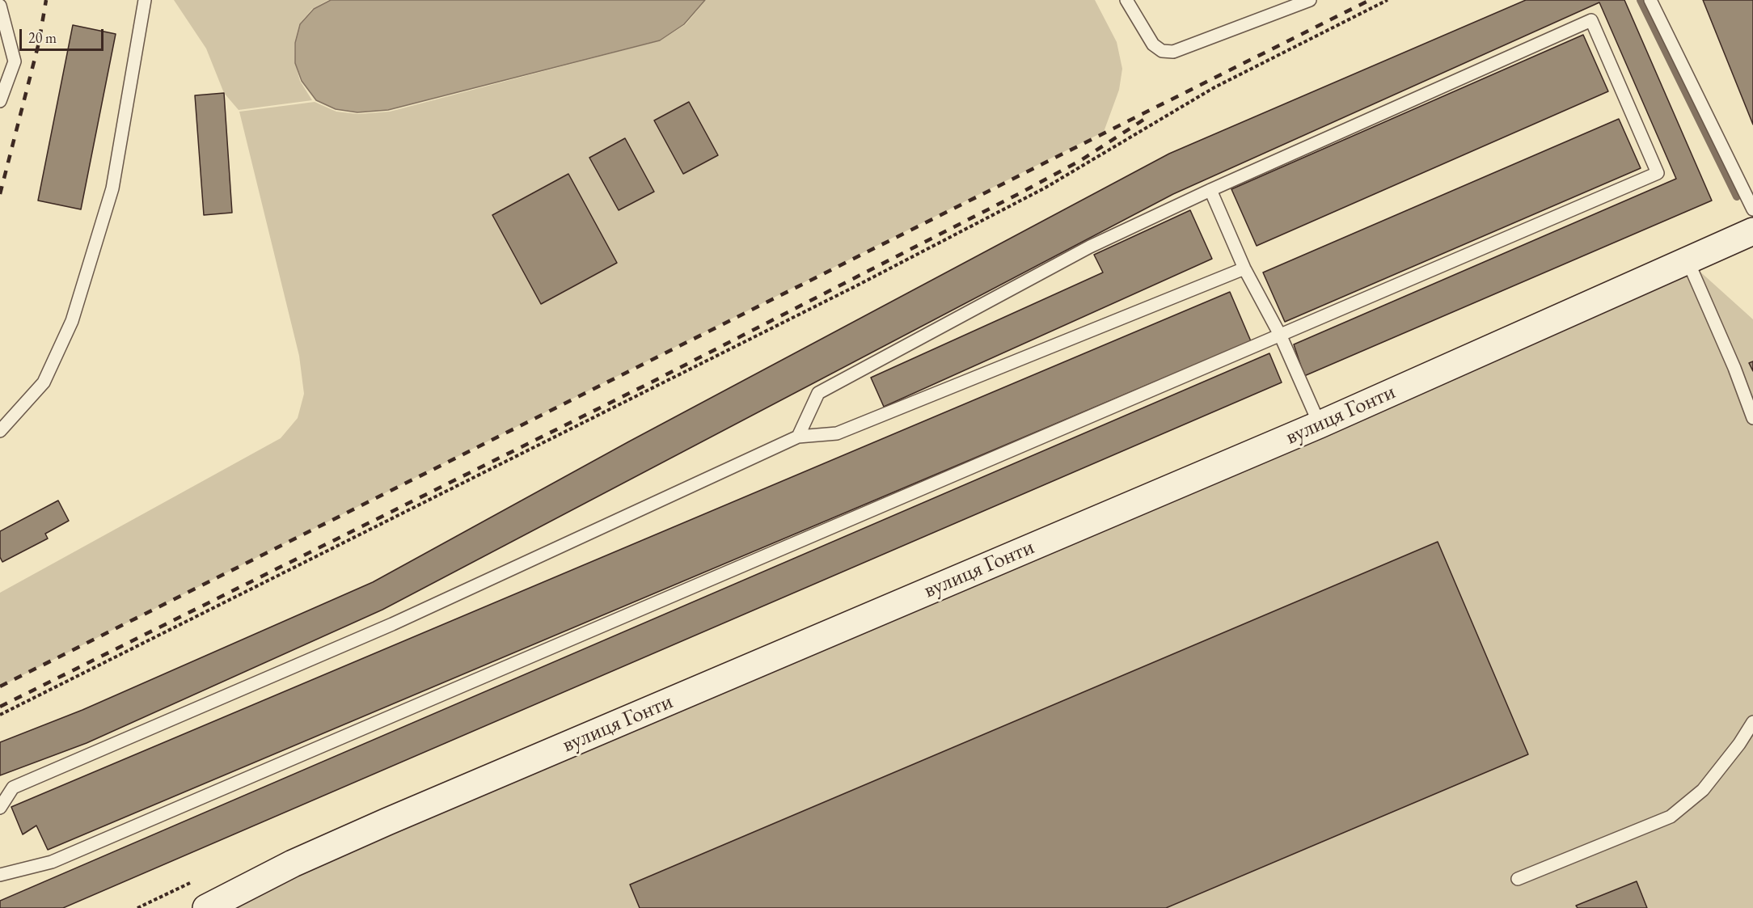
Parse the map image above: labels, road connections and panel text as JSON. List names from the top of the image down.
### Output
{
  "streets": {
    "street": ["вулиця Гонти"]
  },
  "scale_bar": "20 m"
}
